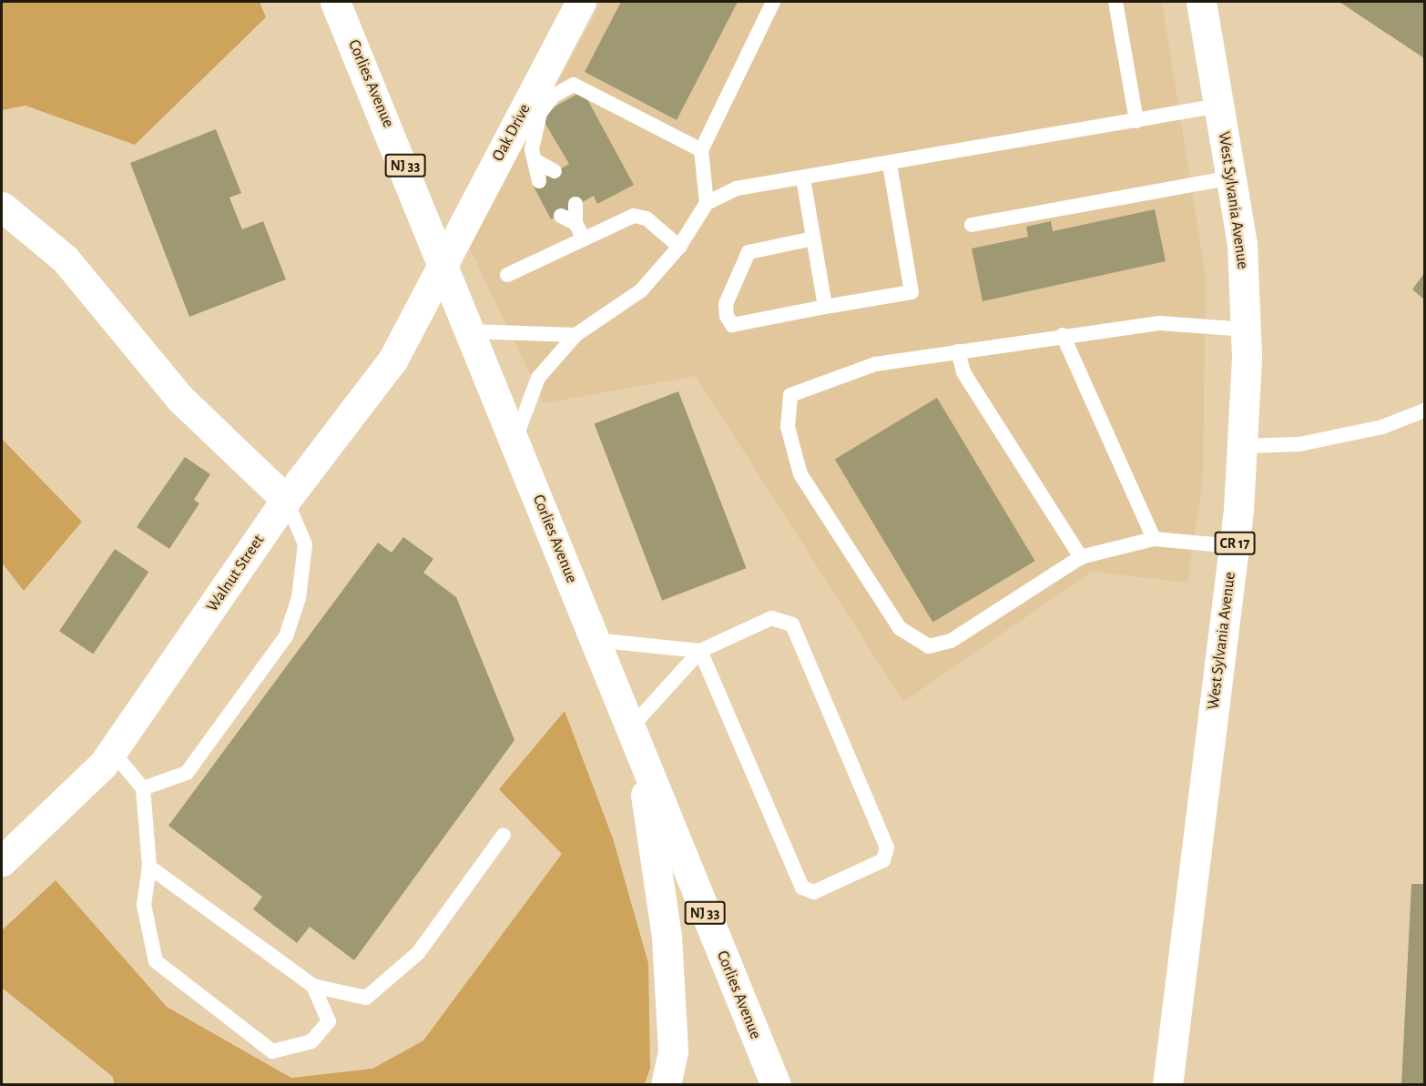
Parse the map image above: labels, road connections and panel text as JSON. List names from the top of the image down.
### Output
{
  "streets": {
    "main road": [
      "Corlies Avenue",
      "Oak Drive",
      "NJ 33",
      "West Sylvania Avenue",
      "CR 17",
      "Walnut Street"
    ]
  },
  "crossings": [
    ["Corlies Avenue", "Oak Drive"],
    ["Corlies Avenue", "Walnut Street"],
    ["Oak Drive", "Walnut Street"]
  ]
}
